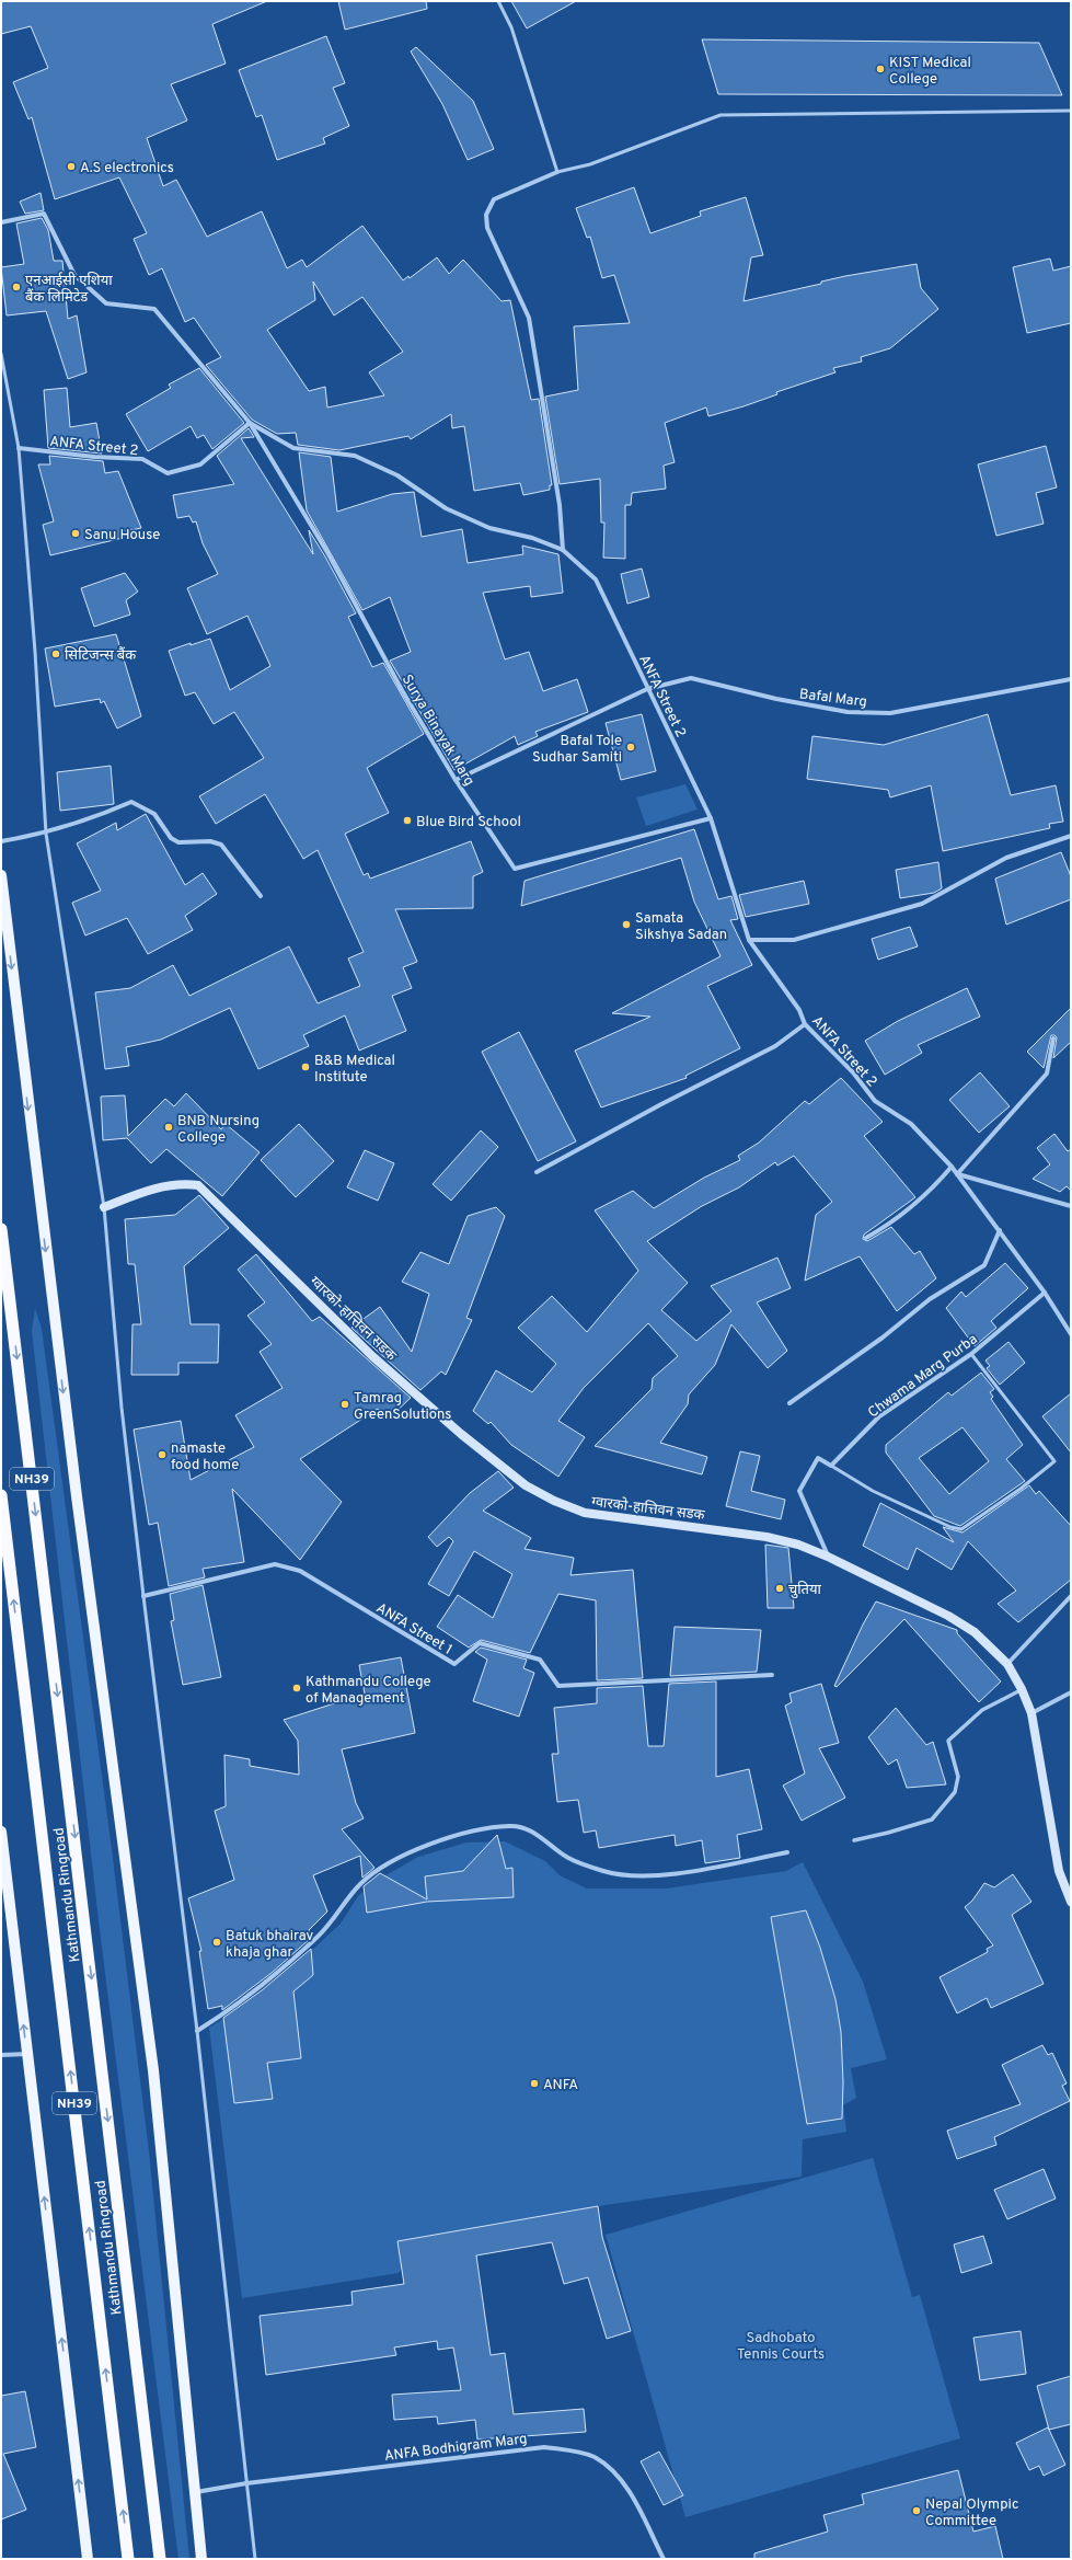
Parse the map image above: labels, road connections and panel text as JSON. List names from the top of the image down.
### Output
{
  "streets": {
    "highway": ["NH39", "Kathmandu Ringroad"],
    "main road": ["ग्वारको-हात्तिवन सडक"],
    "street": [
      "ANFA Street 2",
      "Bafal Marg",
      "Surya Binayak Marg",
      "Chwama Marg Purba",
      "ANFA Street 1",
      "ANFA Bodhigram Marg"
    ]
  },
  "crossings": [
    ["ANFA Street 2", "Bafal Marg"],
    ["ANFA Street 2", "Surya Binayak Marg"],
    ["ANFA Street 2", "Chwama Marg Purba"],
    ["Bafal Marg", "Surya Binayak Marg"]
  ],
  "parks": ["Sadhobato Tennis Courts"],
  "places": [
    "KIST Medical College",
    "A.S electronics",
    "एनआईसी एशिया बैंक लिमिटेड",
    "Sanu House",
    "सिटिजन्स बैंक",
    "Bafal Tole Sudhar Samiti",
    "Blue Bird School",
    "Samata Sikshya Sadan",
    "B&B Medical Institute",
    "BNB Nursing College",
    "Tamrag GreenSolutions",
    "namaste food home",
    "चुतिया",
    "Kathmandu College of Management",
    "Batuk bhairav khaja ghar",
    "ANFA",
    "Nepal Olympic Committee"
  ]
}
